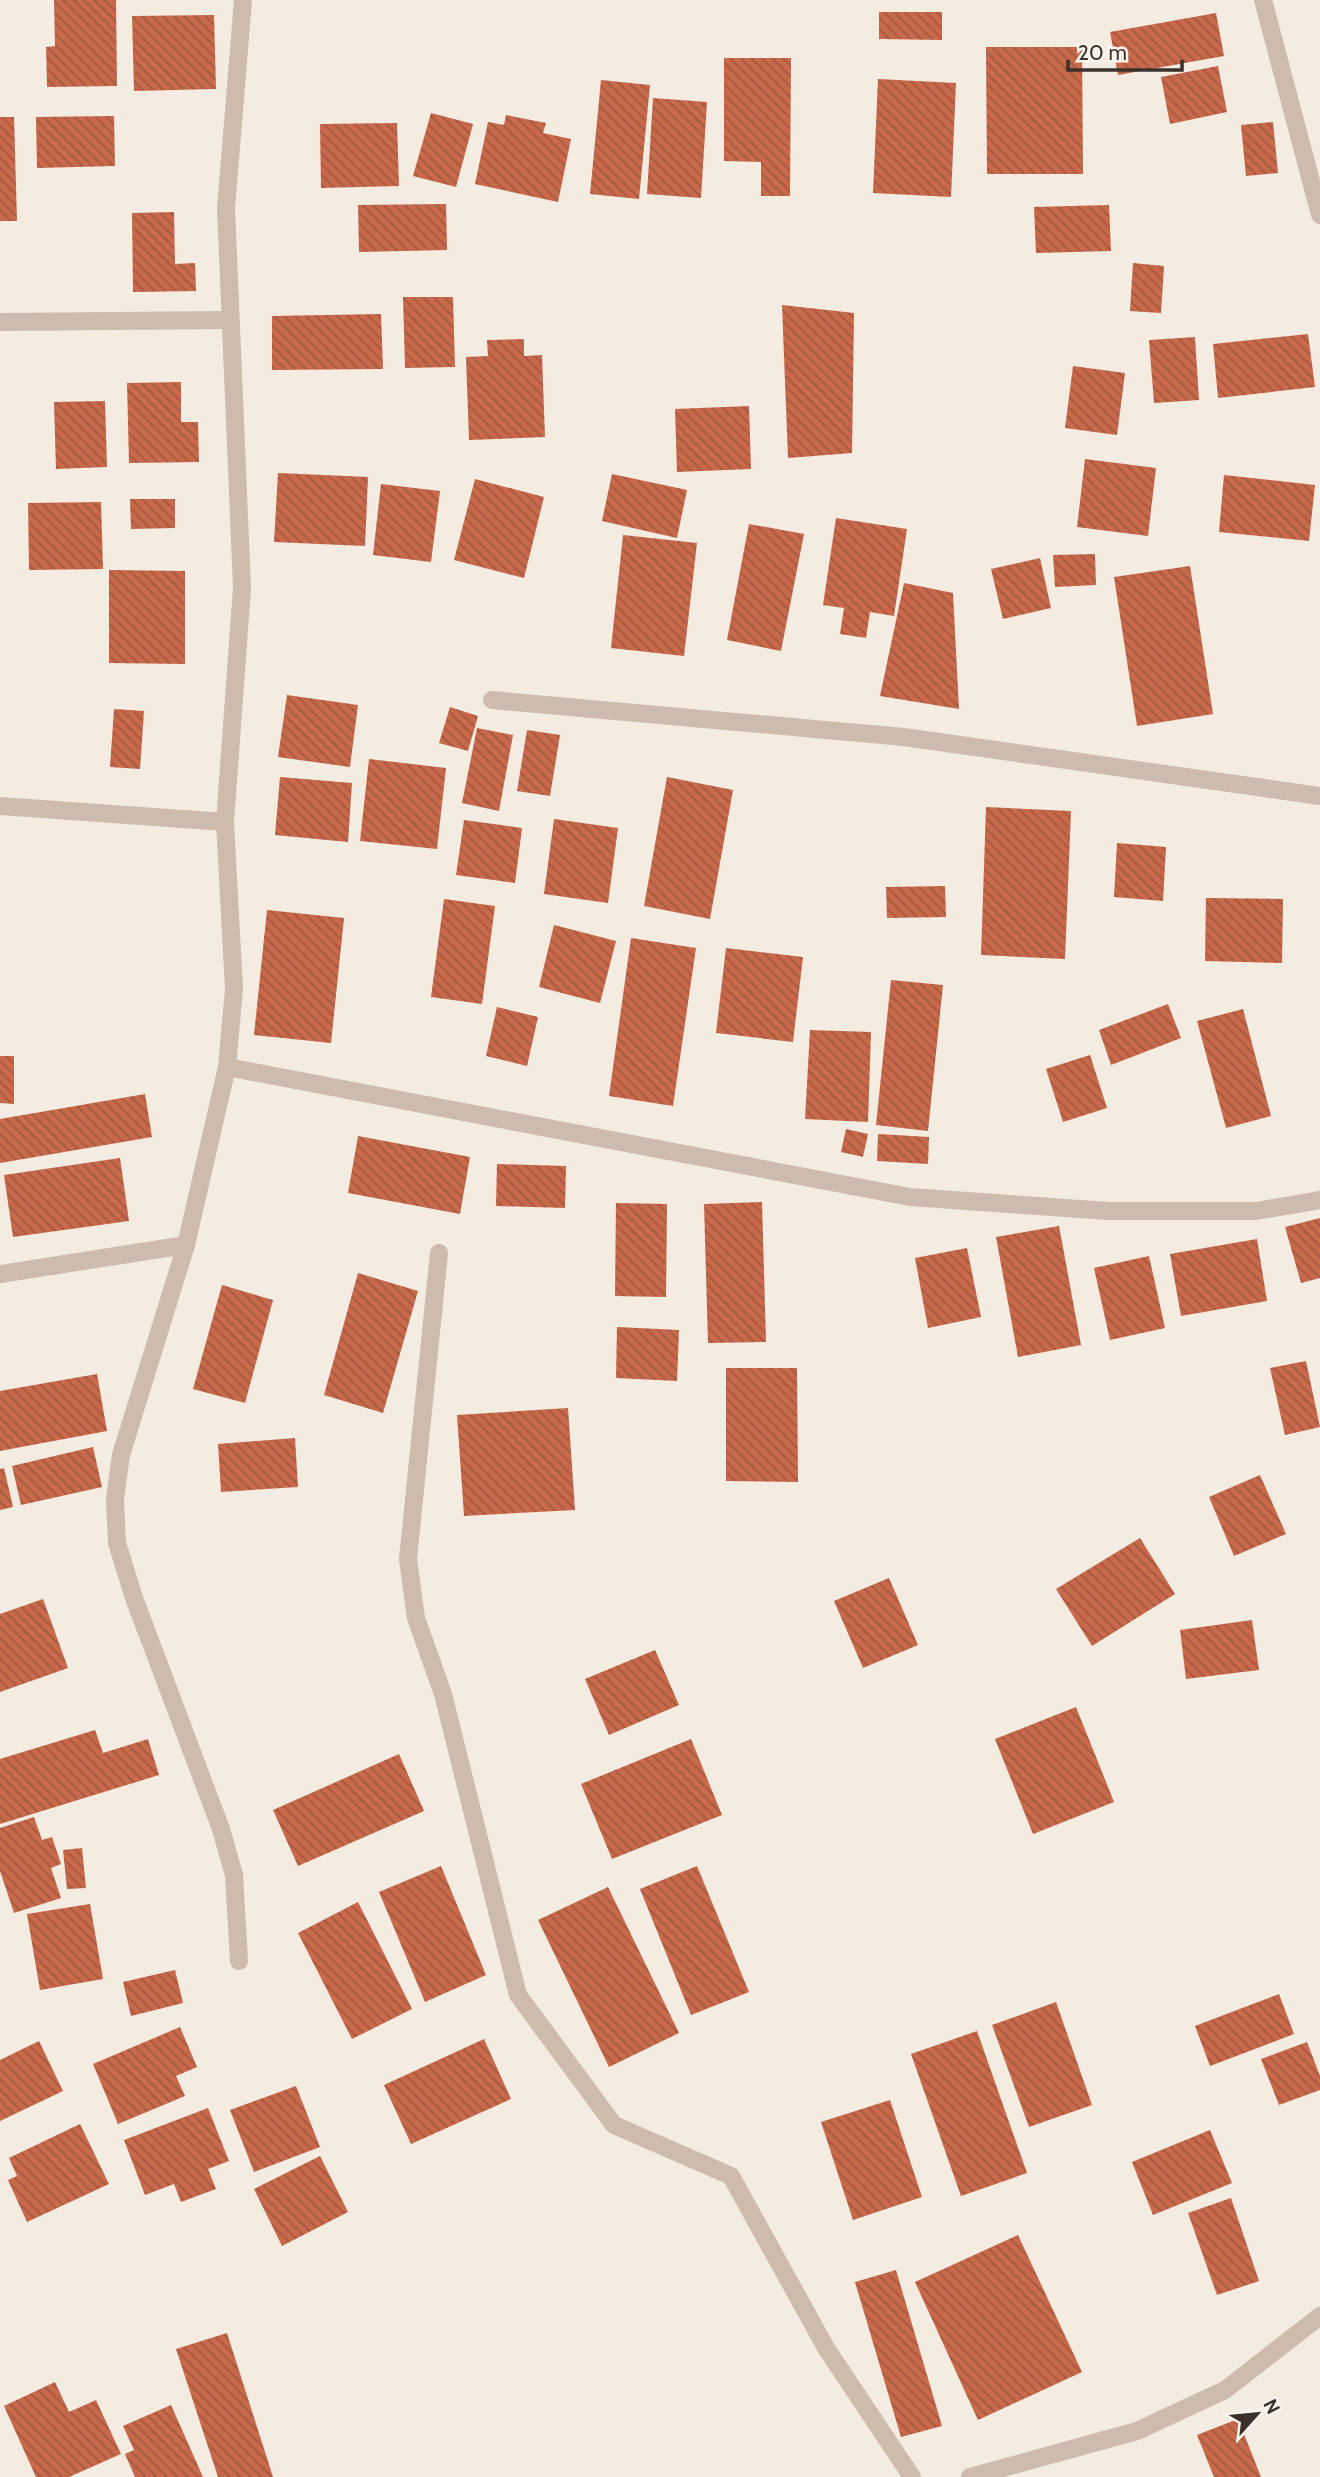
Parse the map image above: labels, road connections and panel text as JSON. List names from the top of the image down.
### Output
{
  "scale_bar": "20 m",
  "north": "top right"
}
